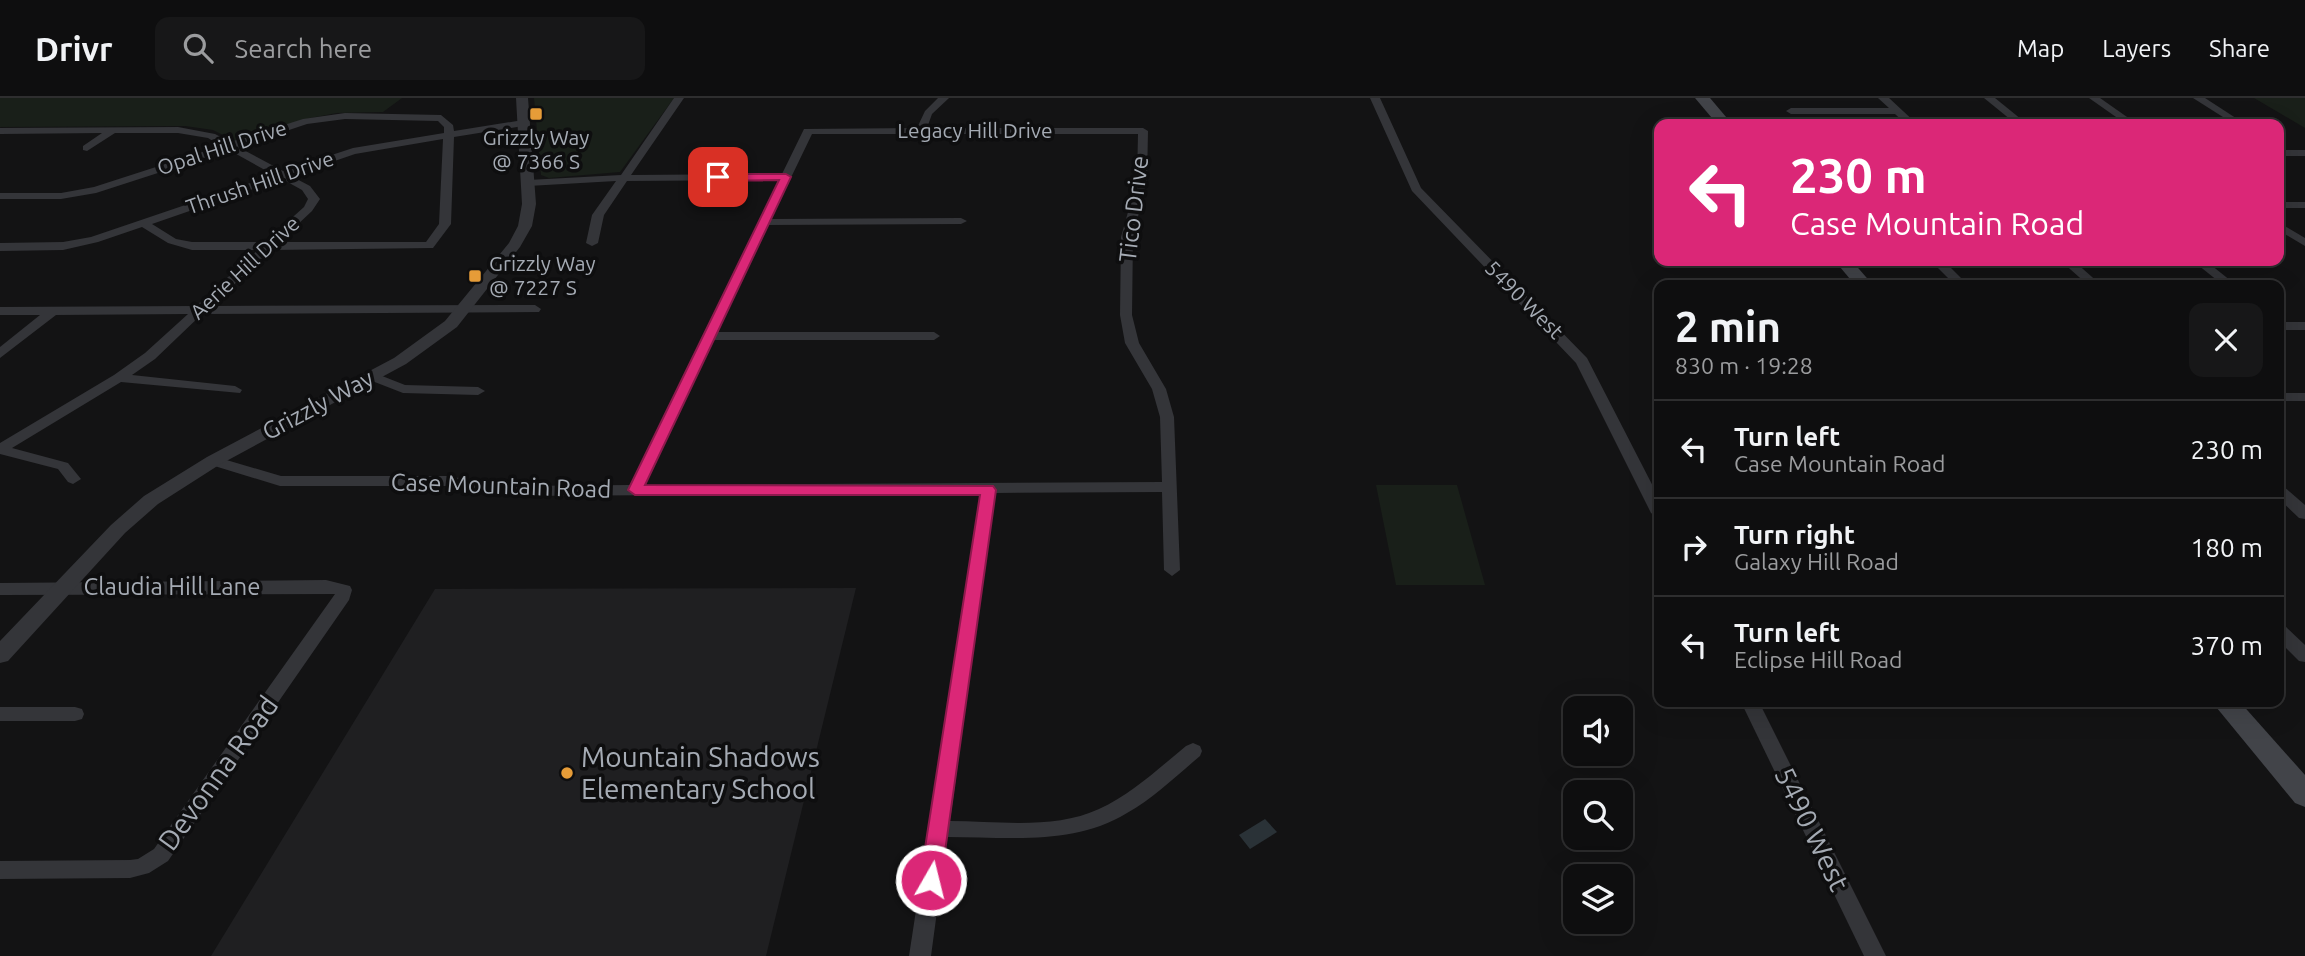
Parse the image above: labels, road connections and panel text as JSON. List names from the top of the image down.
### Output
{
  "streets": {
    "street": [
      "Legacy Hill Drive",
      "Opal Hill Drive",
      "Thrush Hill Drive",
      "Tico Drive",
      "Aerie Hill Drive",
      "5490 West",
      "Grizzly Way",
      "Case Mountain Road",
      "Claudia Hill Lane",
      "Devonna Road"
    ]
  },
  "crossings": [
    ["Legacy Hill Drive", "Tico Drive"],
    ["Opal Hill Drive", "Thrush Hill Drive"],
    ["Opal Hill Drive", "Aerie Hill Drive"],
    ["Thrush Hill Drive", "Aerie Hill Drive"],
    ["Thrush Hill Drive", "Grizzly Way"],
    ["Tico Drive", "Case Mountain Road"],
    ["Grizzly Way", "Case Mountain Road"],
    ["Grizzly Way", "Claudia Hill Lane"],
    ["Claudia Hill Lane", "Devonna Road"]
  ],
  "places": {
    "transit": ["Grizzly Way @ 7366 S", "Grizzly Way @ 7227 S"],
    "other": ["Mountain Shadows Elementary School"]
  },
  "page": {
    "header": "Drivr",
    "search": "Search here",
    "nav": ["Map", "Layers", "Share"],
    "turn": ["230 m", "Case Mountain Road"],
    "heading": ["2 min", "830 m · 19:28"],
    "list": [
      {
        "name": "Turn left",
        "note": "Case Mountain Road",
        "value": "230 m"
      },
      {
        "name": "Turn right",
        "note": "Galaxy Hill Road",
        "value": "180 m"
      },
      {
        "name": "Turn left",
        "note": "Eclipse Hill Road",
        "value": "370 m"
      }
    ]
  }
}
